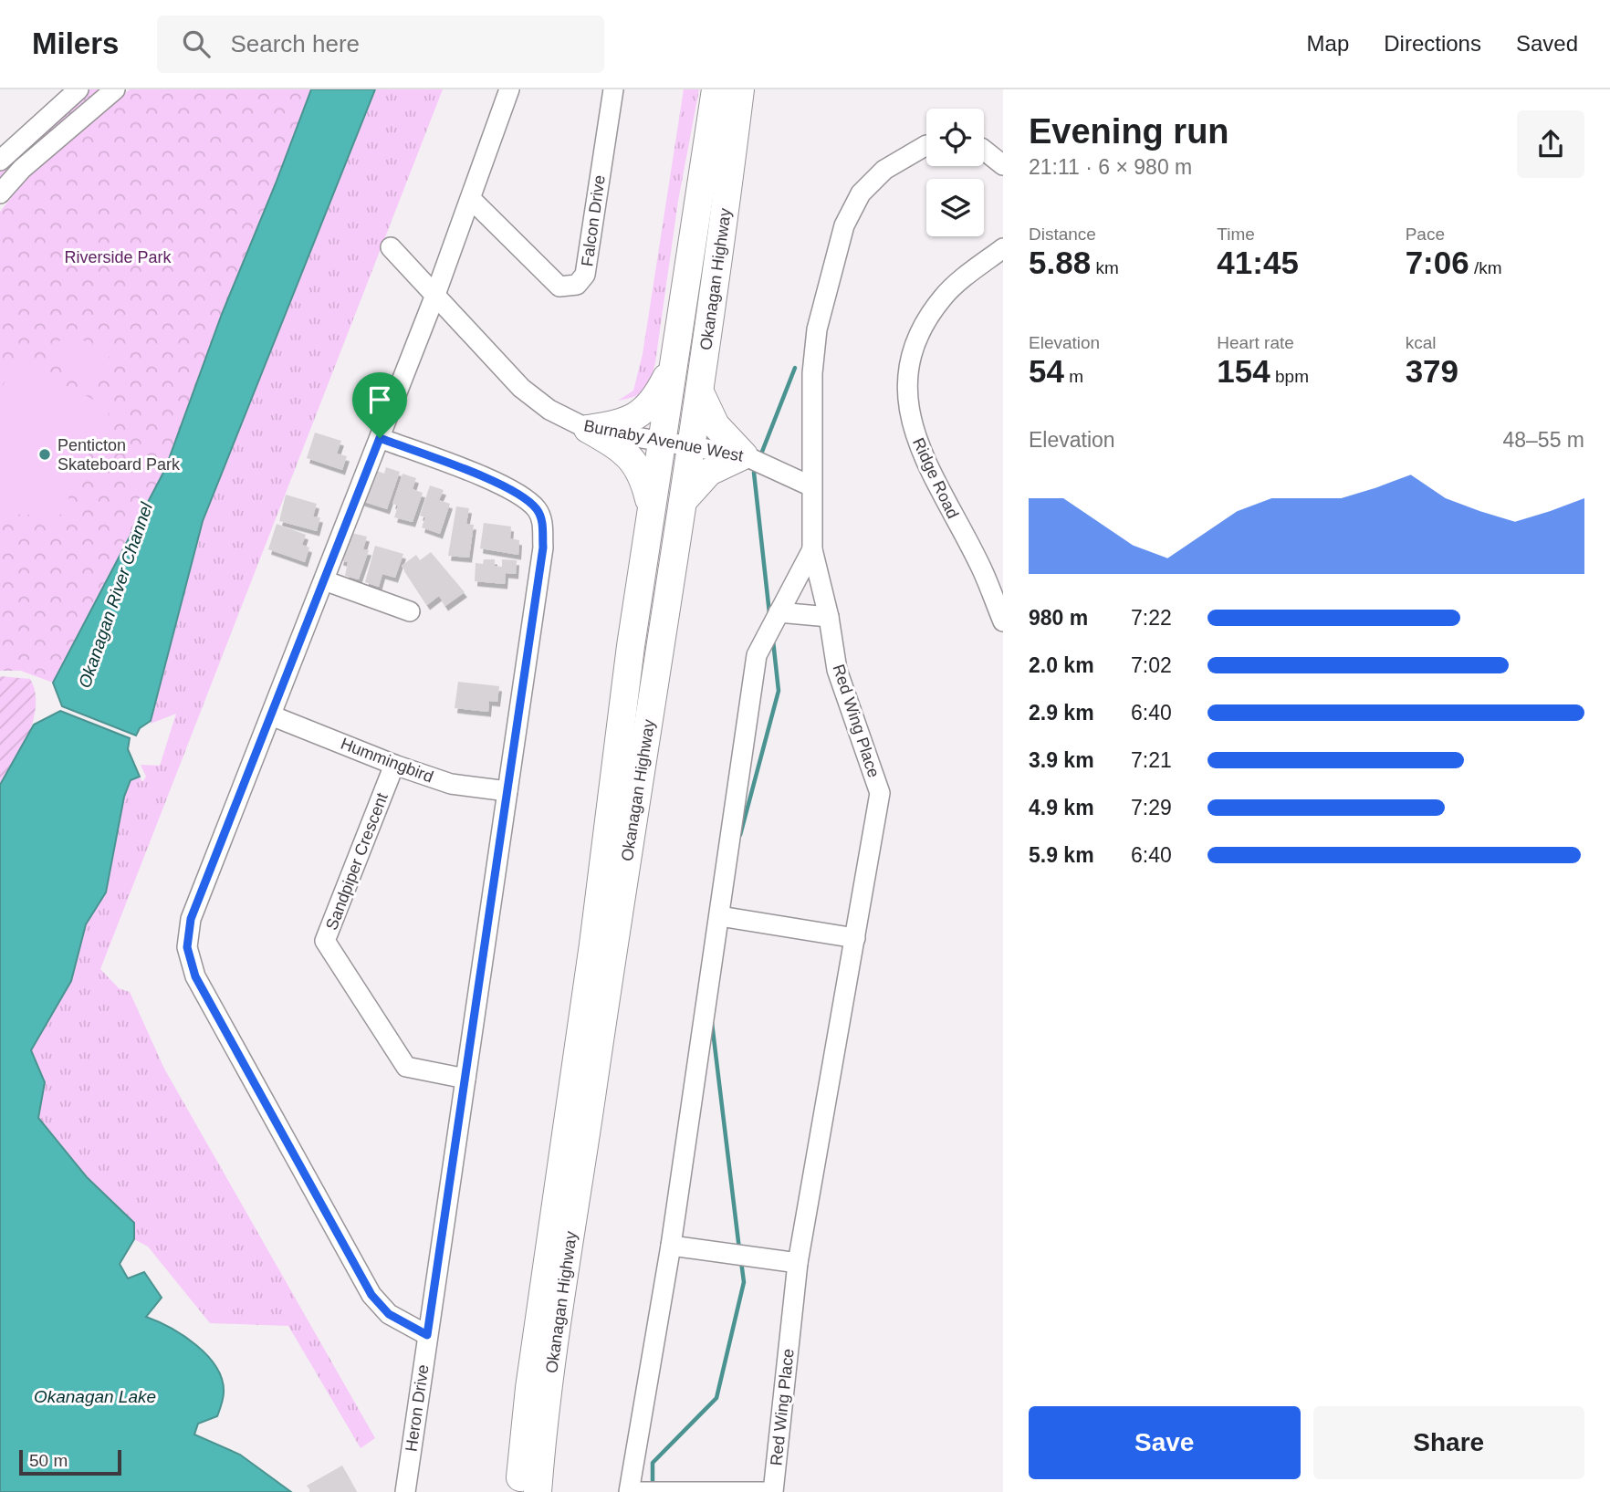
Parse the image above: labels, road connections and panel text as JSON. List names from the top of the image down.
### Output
{
  "streets": {
    "highway": ["Okanagan Highway"],
    "street": [
      "Falcon Drive",
      "Burnaby Avenue West",
      "Ridge Road",
      "Red Wing Place",
      "Hummingbird",
      "Sandpiper Crescent",
      "Heron Drive"
    ]
  },
  "crossings": [
    ["Okanagan Highway", "Burnaby Avenue West"],
    ["Hummingbird", "Sandpiper Crescent"],
    ["Hummingbird", "Heron Drive"],
    ["Sandpiper Crescent", "Heron Drive"]
  ],
  "water": ["Okanagan River Channel", "Okanagan Lake"],
  "parks": ["Riverside Park"],
  "places": ["Penticton Skateboard Park"],
  "scale_bar": "50 m",
  "page": {
    "header": "Milers",
    "search": "Search here",
    "nav": ["Map", "Directions", "Saved"],
    "heading": ["Evening run", "21:11 · 6 × 980 m"],
    "stats": [
      ["Distance", "5.88 km"],
      ["Time", "41:45"],
      ["Pace", "7:06 /km"],
      ["Elevation", "54 m"],
      ["Heart rate", "154 bpm"],
      ["kcal", "379"]
    ],
    "chart": ["Elevation", "48–55 m"],
    "list": [
      {
        "name": "980 m",
        "note": "7:22"
      },
      {
        "name": "2.0 km",
        "note": "7:02"
      },
      {
        "name": "2.9 km",
        "note": "6:40"
      },
      {
        "name": "3.9 km",
        "note": "7:21"
      },
      {
        "name": "4.9 km",
        "note": "7:29"
      },
      {
        "name": "5.9 km",
        "note": "6:40"
      }
    ],
    "buttons": ["Save", "Share"],
    "scale": "50 m"
  }
}
